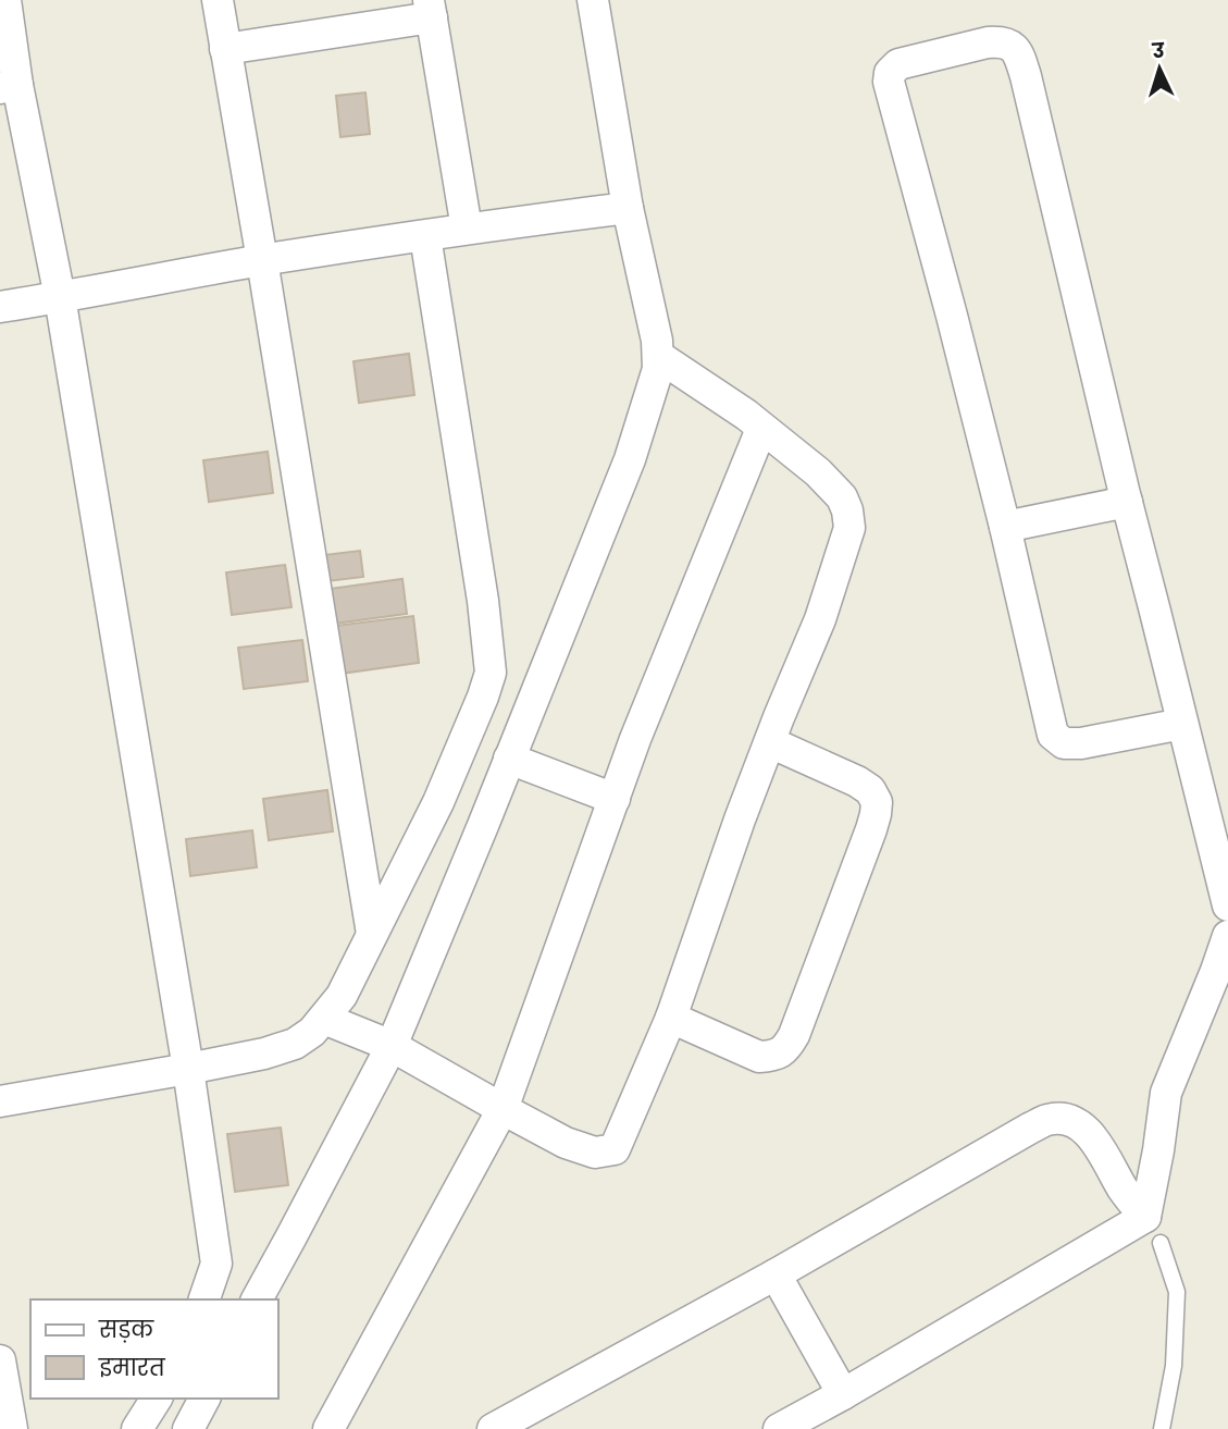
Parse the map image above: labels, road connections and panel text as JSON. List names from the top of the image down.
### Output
{
  "legend": ["सड़क", "इमारत"],
  "north": "top"
}
